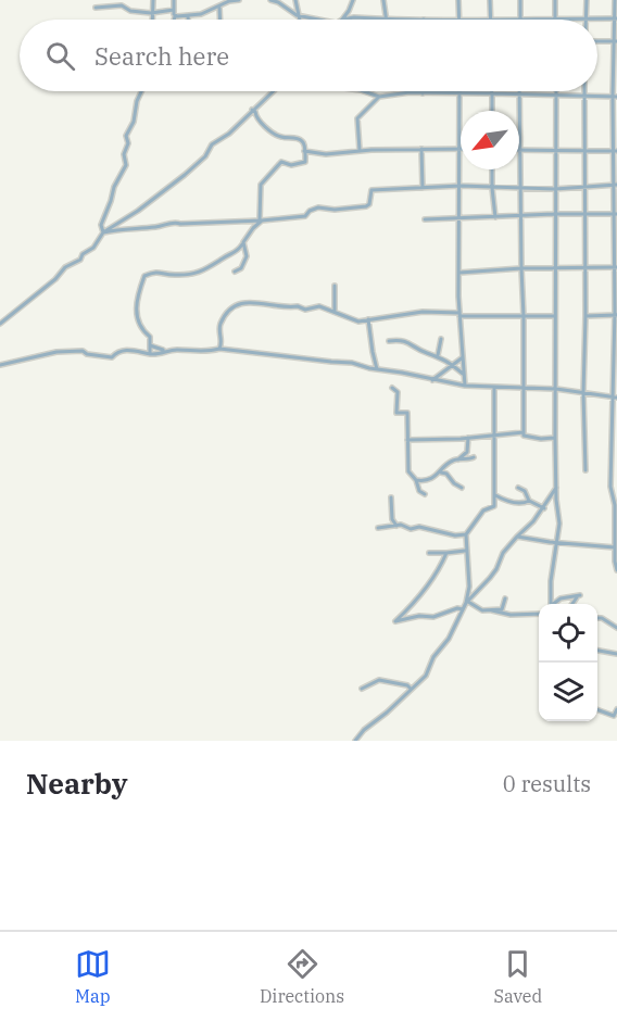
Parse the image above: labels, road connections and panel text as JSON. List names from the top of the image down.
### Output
{
  "north": "bottom left",
  "page": {
    "search": "Search here",
    "heading": ["Nearby", "0 results"],
    "nav": ["Map", "Directions", "Saved"]
  }
}
